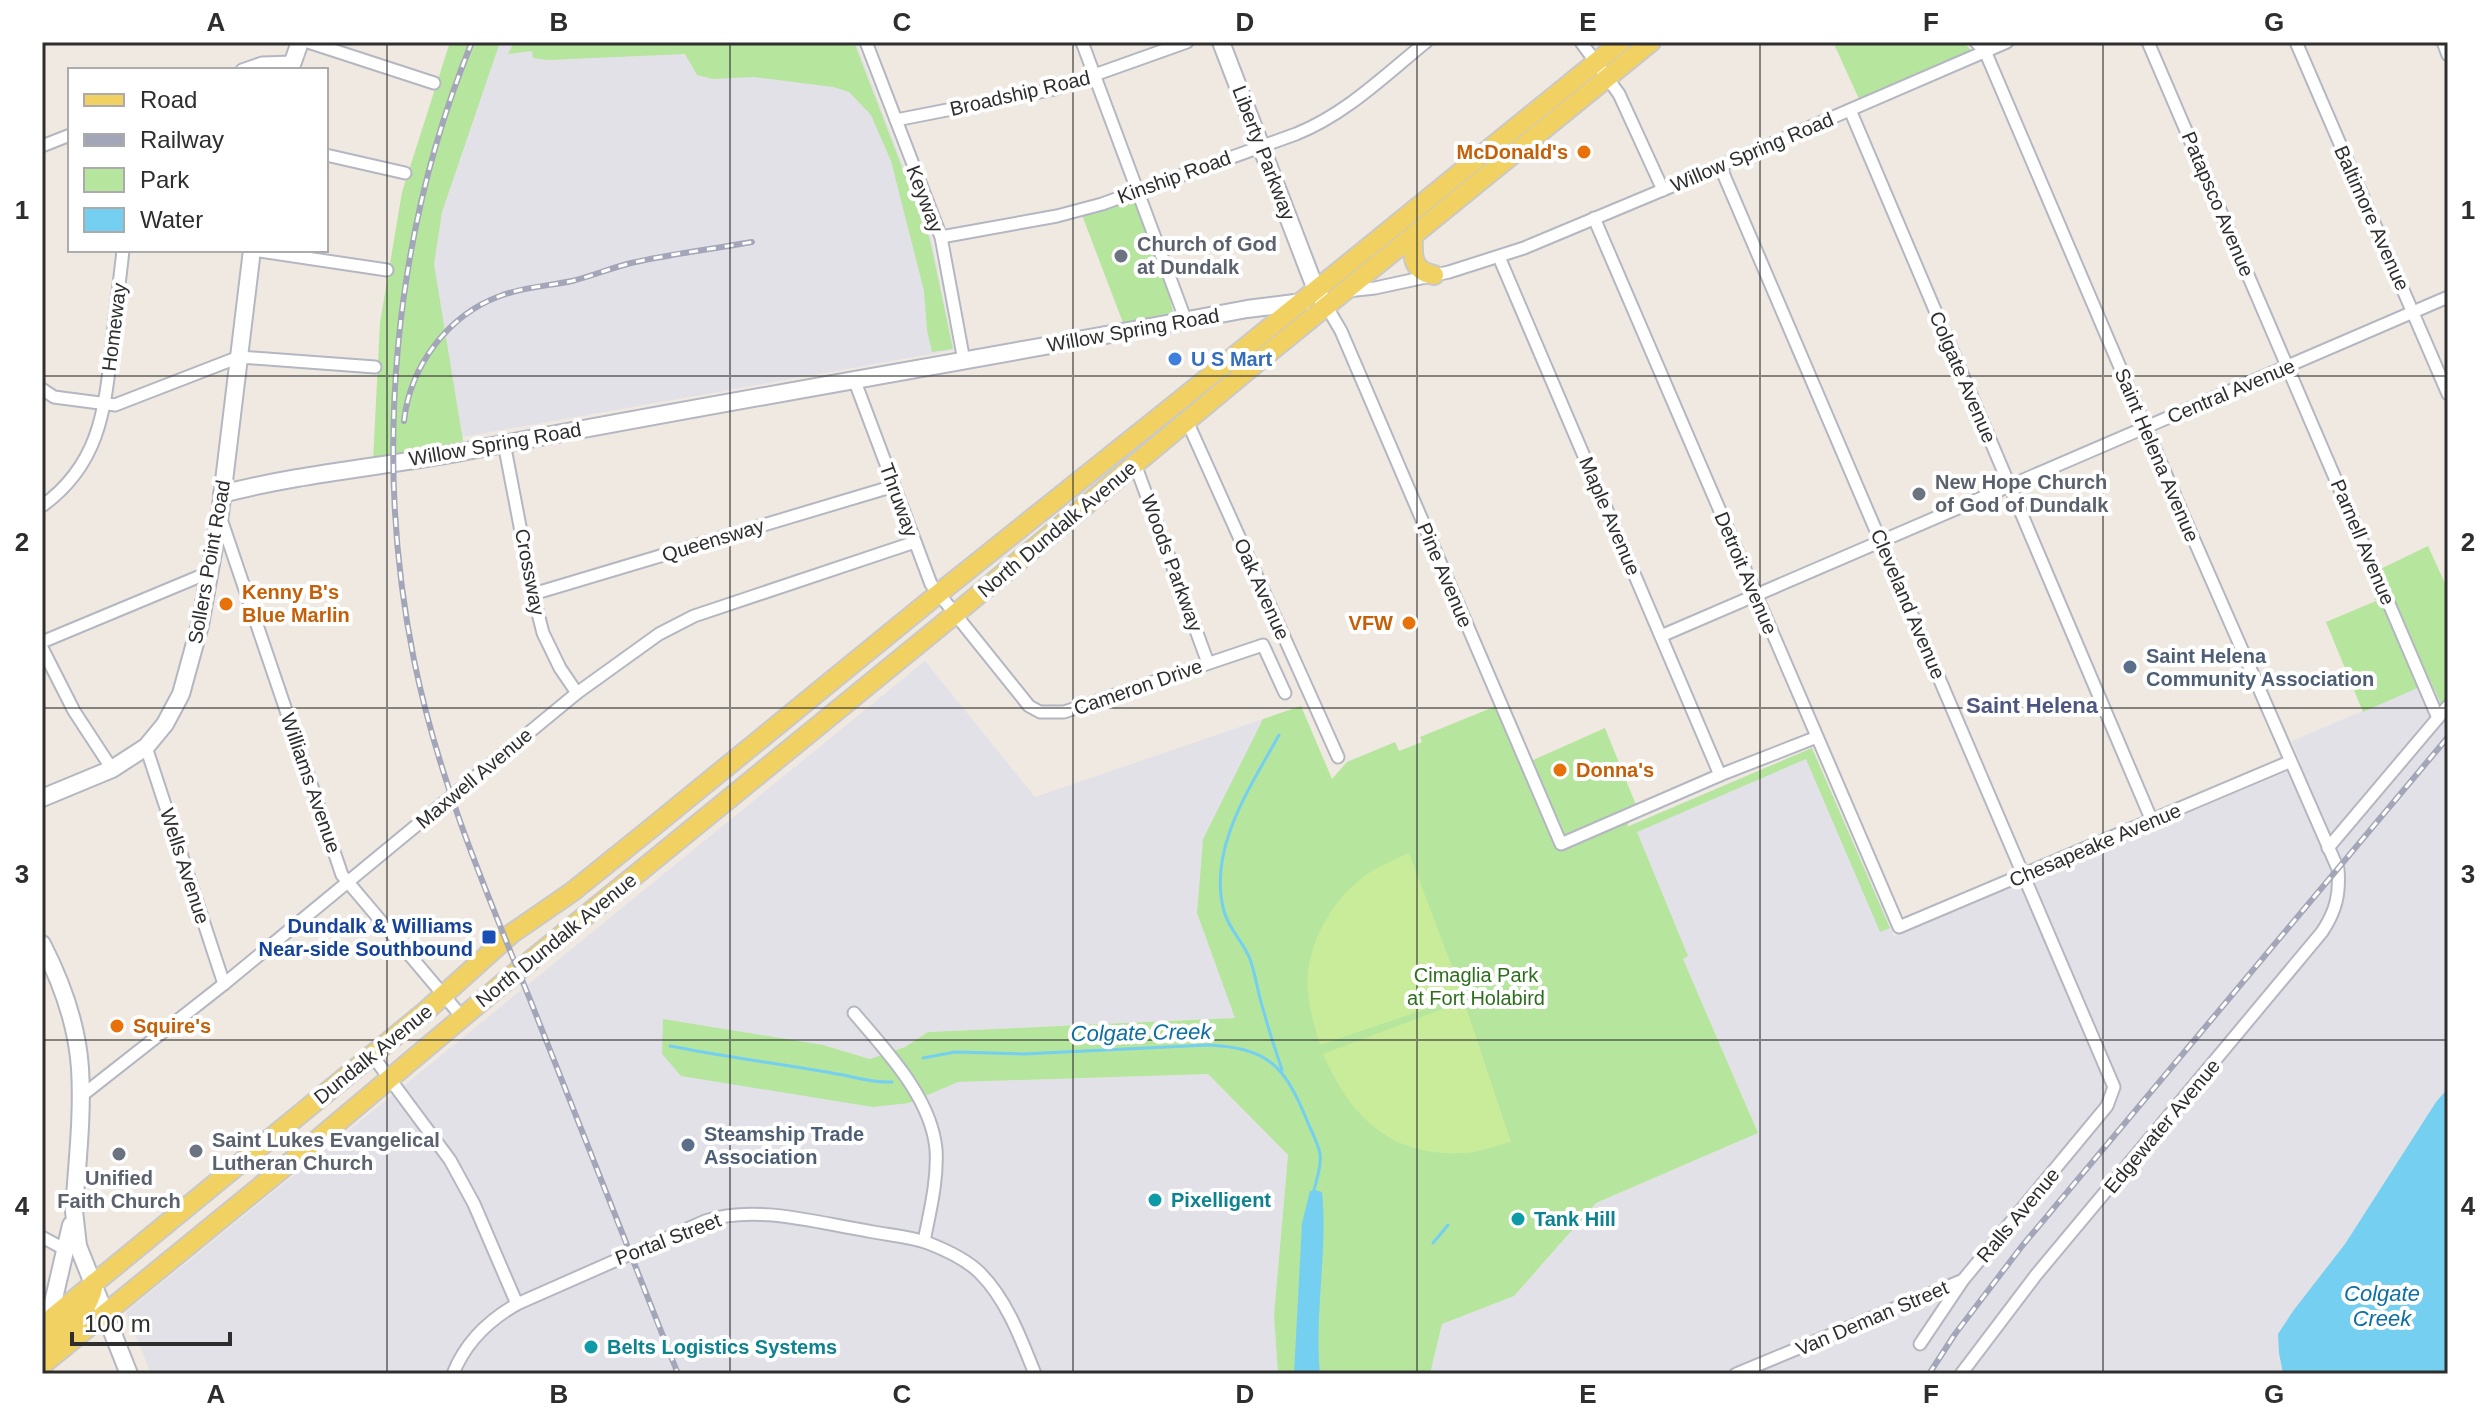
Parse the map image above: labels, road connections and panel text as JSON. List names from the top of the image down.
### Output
{
  "streets": {
    "main road": ["North Dundalk Avenue", "Dundalk Avenue"],
    "street": [
      "Broadship Road",
      "Willow Spring Road",
      "Liberty Parkway",
      "Kinship Road",
      "Keyway",
      "Patapsco Avenue",
      "Baltimore Avenue",
      "Homeway",
      "Colgate Avenue",
      "Central Avenue",
      "Saint Helena Avenue",
      "Thruway",
      "Maple Avenue",
      "Queensway",
      "Parnell Avenue",
      "Sollers Point Road",
      "Woods Parkway",
      "Crossway",
      "Detroit Avenue",
      "Pine Avenue",
      "Oak Avenue",
      "Cleveland Avenue",
      "Cameron Drive",
      "Maxwell Avenue",
      "Williams Avenue",
      "Chesapeake Avenue",
      "Wells Avenue",
      "Edgewater Avenue",
      "Ralls Avenue",
      "Portal Street",
      "Van Deman Street"
    ]
  },
  "crossings": [
    ["Broadship Road", "Keyway"],
    ["Willow Spring Road", "Liberty Parkway"],
    ["Willow Spring Road", "Keyway"],
    ["Willow Spring Road", "Colgate Avenue"],
    ["Willow Spring Road", "Saint Helena Avenue"],
    ["Willow Spring Road", "Thruway"],
    ["Willow Spring Road", "Maple Avenue"],
    ["Willow Spring Road", "North Dundalk Avenue"],
    ["Willow Spring Road", "Sollers Point Road"],
    ["Willow Spring Road", "Crossway"],
    ["Willow Spring Road", "Detroit Avenue"],
    ["Willow Spring Road", "Pine Avenue"],
    ["Willow Spring Road", "Cleveland Avenue"],
    ["Liberty Parkway", "Kinship Road"],
    ["Liberty Parkway", "North Dundalk Avenue"],
    ["Liberty Parkway", "Pine Avenue"],
    ["Kinship Road", "Keyway"],
    ["Patapsco Avenue", "Central Avenue"],
    ["Patapsco Avenue", "Parnell Avenue"],
    ["Baltimore Avenue", "Central Avenue"],
    ["Colgate Avenue", "Central Avenue"],
    ["Colgate Avenue", "Chesapeake Avenue"],
    ["Central Avenue", "Saint Helena Avenue"],
    ["Central Avenue", "Maple Avenue"],
    ["Central Avenue", "Parnell Avenue"],
    ["Central Avenue", "Detroit Avenue"],
    ["Central Avenue", "Cleveland Avenue"],
    ["Saint Helena Avenue", "Chesapeake Avenue"],
    ["Saint Helena Avenue", "Edgewater Avenue"],
    ["Thruway", "North Dundalk Avenue"],
    ["Thruway", "Queensway"],
    ["Thruway", "Cameron Drive"],
    ["Thruway", "Maxwell Avenue"],
    ["Maple Avenue", "Pine Avenue"],
    ["North Dundalk Avenue", "Woods Parkway"],
    ["North Dundalk Avenue", "Pine Avenue"],
    ["North Dundalk Avenue", "Oak Avenue"],
    ["North Dundalk Avenue", "Cameron Drive"],
    ["North Dundalk Avenue", "Williams Avenue"],
    ["North Dundalk Avenue", "Dundalk Avenue"],
    ["Queensway", "Crossway"],
    ["Sollers Point Road", "Williams Avenue"],
    ["Sollers Point Road", "Wells Avenue"],
    ["Woods Parkway", "Cameron Drive"],
    ["Crossway", "Maxwell Avenue"],
    ["Detroit Avenue", "Chesapeake Avenue"],
    ["Cleveland Avenue", "Chesapeake Avenue"],
    ["Cleveland Avenue", "Ralls Avenue"],
    ["Maxwell Avenue", "Williams Avenue"],
    ["Maxwell Avenue", "Wells Avenue"],
    ["Williams Avenue", "Dundalk Avenue"],
    ["Ralls Avenue", "Van Deman Street"]
  ],
  "districts": ["Saint Helena"],
  "water": ["Colgate Creek"],
  "parks": ["Cimaglia Park at Fort Holabird"],
  "places": {
    "other": [
      "McDonald's",
      "Church of God at Dundalk",
      "U S Mart",
      "New Hope Church of God of Dundalk",
      "Kenny B's Blue Marlin",
      "VFW",
      "Saint Helena Community Association",
      "Donna's",
      "Squire's",
      "Steamship Trade Association",
      "Saint Lukes Evangelical Lutheran Church",
      "Unified Faith Church",
      "Pixelligent",
      "Tank Hill",
      "Belts Logistics Systems"
    ],
    "transit": ["Dundalk & Williams Near-side Southbound"]
  },
  "legend": [
    "Road",
    "Railway",
    "Park",
    "Water"
  ],
  "scale_bar": "100 m",
  "grid": {
    "columns": [
      "A",
      "B",
      "C",
      "D",
      "E",
      "F",
      "G"
    ],
    "rows": [
      "1",
      "2",
      "3",
      "4"
    ]
  }
}
